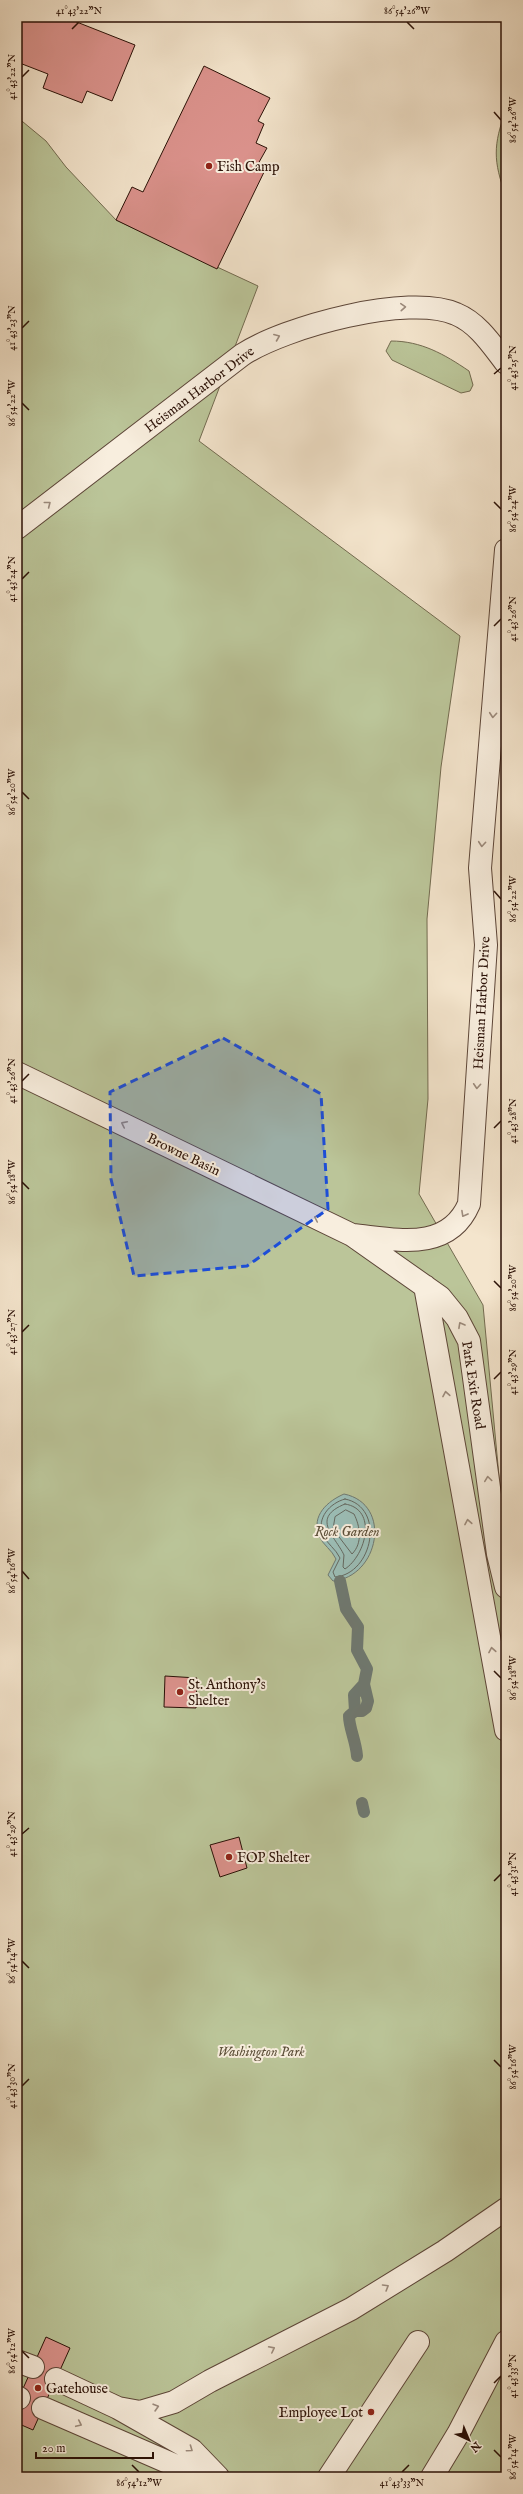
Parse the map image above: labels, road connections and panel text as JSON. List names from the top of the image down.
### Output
{
  "streets": {
    "street": ["Heisman Harbor Drive", "Browne Basin", "Park Exit Road"]
  },
  "crossings": [
    ["Heisman Harbor Drive", "Browne Basin"],
    ["Heisman Harbor Drive", "Park Exit Road"],
    ["Browne Basin", "Park Exit Road"]
  ],
  "one_way": ["Browne Basin"],
  "parks": ["Rock Garden", "Washington Park"],
  "places": [
    "Fish Camp",
    "St. Anthony’s Shelter",
    "FOP Shelter",
    "Gatehouse",
    "Employee Lot"
  ],
  "scale_bar": "20 m",
  "north": "bottom right",
  "coordinates": [
    "41°43'22\"N",
    "86°54'26\"W",
    "41°43'23\"N",
    "41°43'25\"N",
    "86°54'22\"W",
    "86°54'24\"W",
    "41°43'24\"N",
    "41°43'26\"N",
    "86°54'20\"W",
    "41°43'28\"N",
    "86°54'18\"W",
    "41°43'27\"N",
    "41°43'29\"N",
    "86°54'16\"W",
    "41°43'31\"N",
    "86°54'14\"W",
    "41°43'30\"N",
    "86°54'12\"W",
    "41°43'33\"N"
  ]
}
